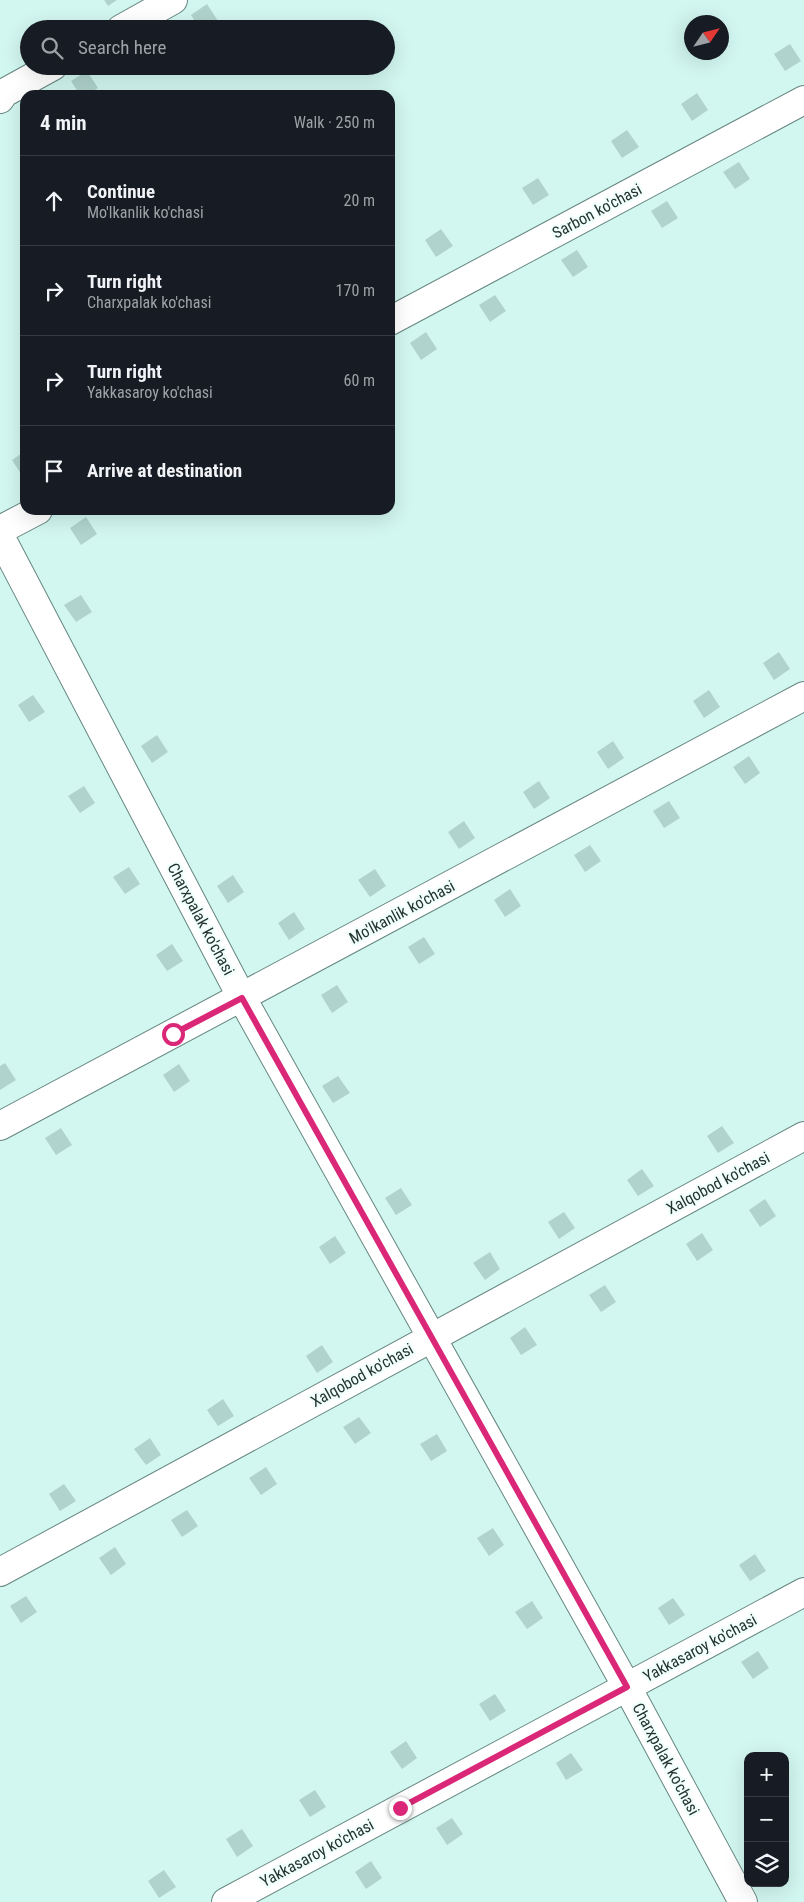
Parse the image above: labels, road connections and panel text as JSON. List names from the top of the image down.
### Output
{
  "streets": {
    "street": [
      "Sarbon ko'chasi",
      "Mo'lkanlik ko'chasi",
      "Charxpalak ko'chasi",
      "Xalqobod ko'chasi",
      "Yakkasaroy ko'chasi"
    ]
  },
  "crossings": [
    ["Mo'lkanlik ko'chasi", "Charxpalak ko'chasi"],
    ["Charxpalak ko'chasi", "Xalqobod ko'chasi"],
    ["Charxpalak ko'chasi", "Yakkasaroy ko'chasi"]
  ],
  "north": "top right",
  "page": {
    "search": "Search here",
    "heading": ["4 min", "Walk · 250 m"],
    "list": [
      ["Continue", "Mo'lkanlik ko'chasi", "20 m"],
      ["Turn right", "Charxpalak ko'chasi", "170 m"],
      ["Turn right", "Yakkasaroy ko'chasi", "60 m"],
      "Arrive at destination"
    ],
    "map_buttons": ["+", "−"]
  }
}
